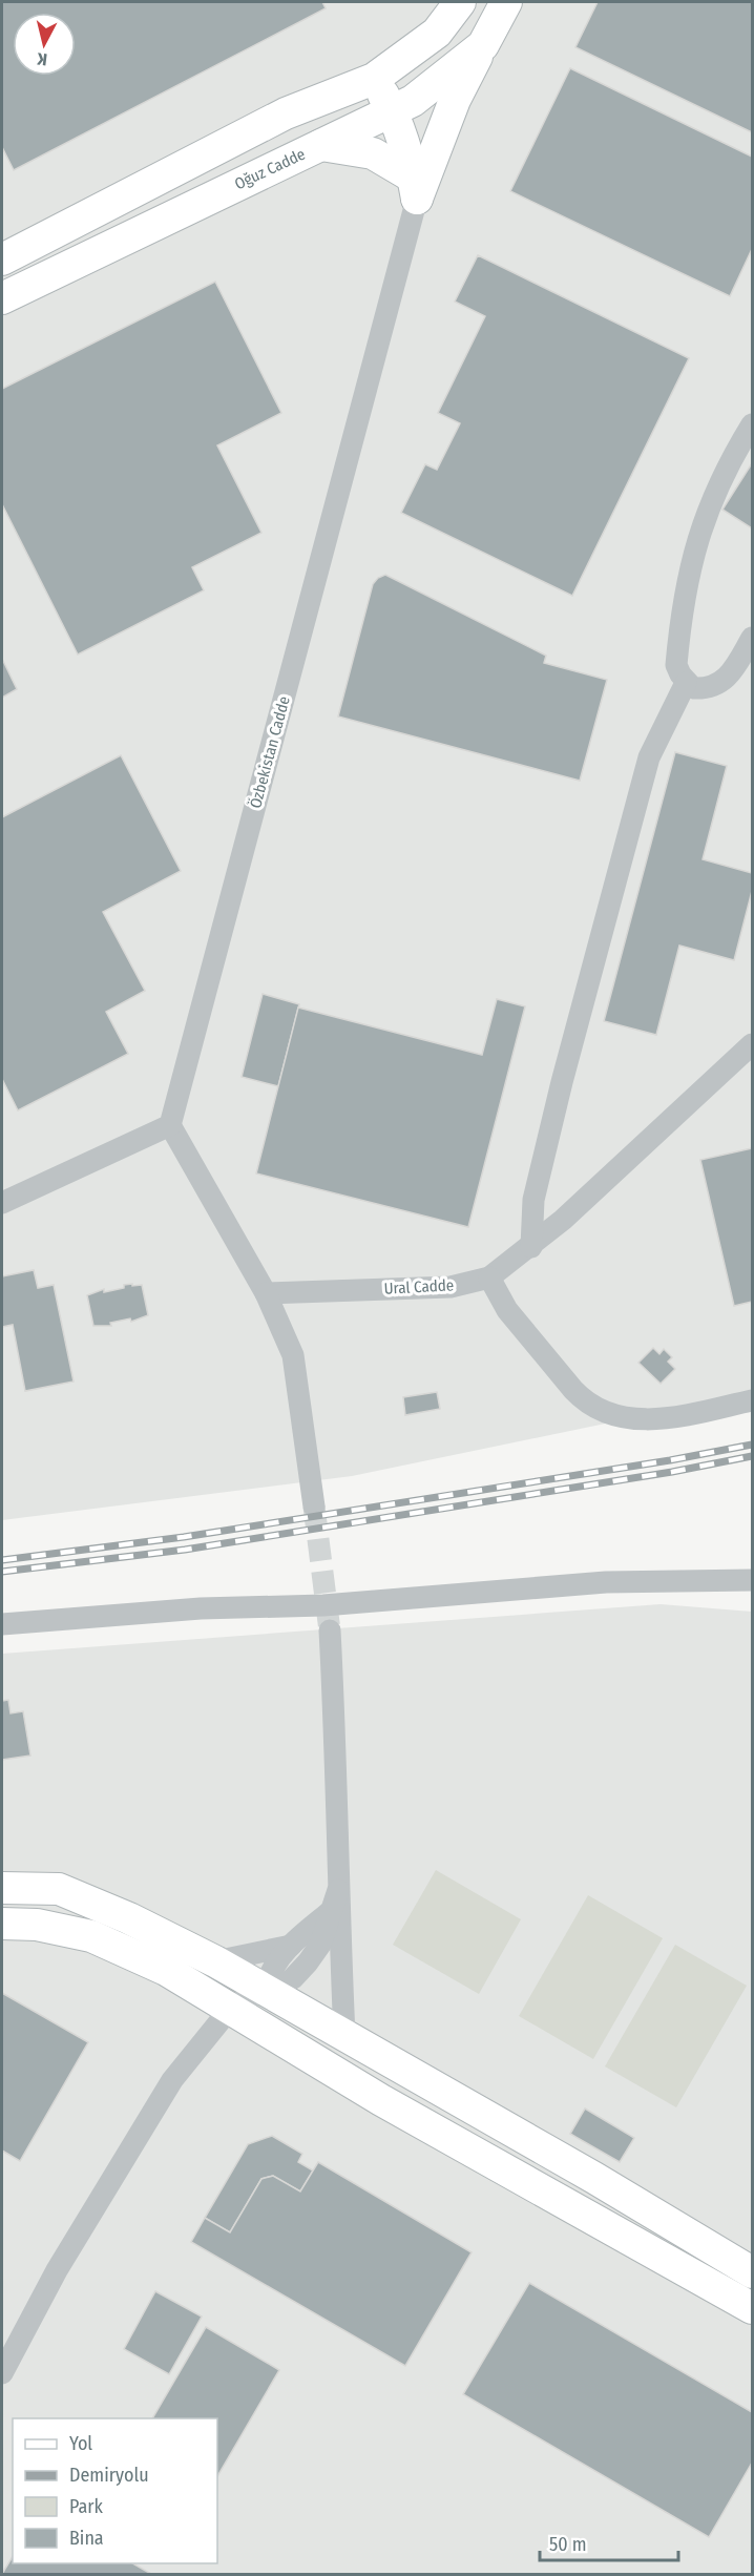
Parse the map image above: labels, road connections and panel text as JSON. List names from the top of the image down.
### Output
{
  "streets": {
    "street": ["Oğuz Cadde", "Özbekistan Cadde", "Ural Cadde"]
  },
  "legend": [
    "Yol",
    "Demiryolu",
    "Park",
    "Bina"
  ],
  "scale_bar": "50 m",
  "north": "bottom"
}
